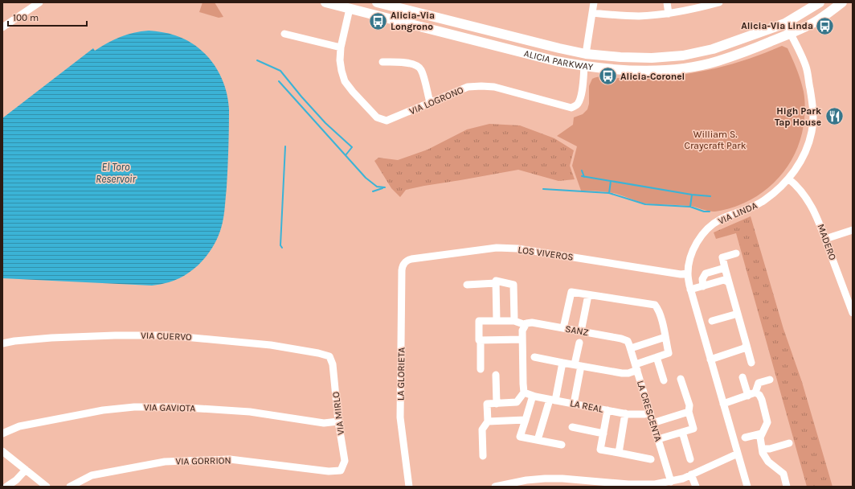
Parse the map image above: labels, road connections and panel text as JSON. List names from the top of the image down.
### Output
{
  "streets": {
    "main road": ["ALICIA PARKWAY"],
    "street": [
      "VIA LOGRONO",
      "VIA LINDA",
      "MADERO",
      "LOS VIVEROS",
      "SANZ",
      "VIA CUERVO",
      "LA GLORIETA",
      "LA REAL",
      "VIA GAVIOTA",
      "LA CRESCENTA",
      "VIA MIRLO",
      "VIA GORRION"
    ]
  },
  "crossings": [
    ["ALICIA PARKWAY", "VIA LOGRONO"],
    ["ALICIA PARKWAY", "VIA LINDA"],
    ["VIA LINDA", "MADERO"],
    ["VIA LINDA", "LOS VIVEROS"],
    ["LOS VIVEROS", "LA GLORIETA"],
    ["SANZ", "LA CRESCENTA"],
    ["VIA CUERVO", "VIA MIRLO"],
    ["LA REAL", "LA CRESCENTA"],
    ["VIA GAVIOTA", "VIA MIRLO"],
    ["VIA MIRLO", "VIA GORRION"]
  ],
  "water": ["El Toro Reservoir"],
  "parks": ["William S. Craycraft Park"],
  "places": {
    "bus stop": ["Alicia-Via Longrono", "Alicia-Via Linda", "Alicia-Coronel"],
    "restaurant": ["High Park Tap House"]
  },
  "scale_bar": "100 m"
}
